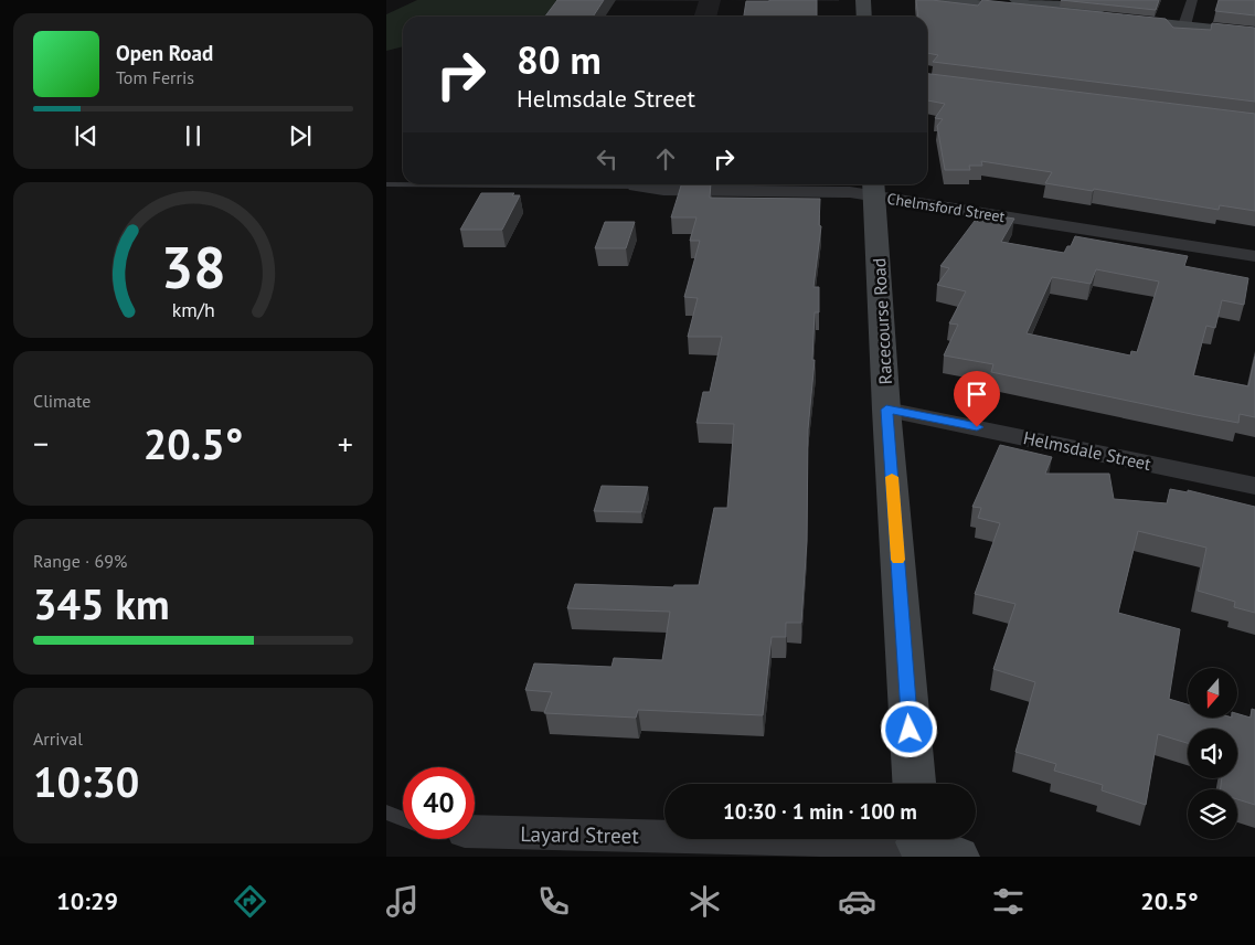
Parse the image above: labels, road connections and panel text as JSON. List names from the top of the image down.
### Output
{
  "streets": {
    "street": [
      "Chelmsford Street",
      "Racecourse Road",
      "Helmsdale Street",
      "Layard Street"
    ]
  },
  "crossings": [
    ["Chelmsford Street", "Racecourse Road"],
    ["Racecourse Road", "Helmsdale Street"]
  ],
  "north": "bottom",
  "page": {
    "turn": ["80 m", "Helmsdale Street"],
    "song": ["Open Road", "Tom Ferris"],
    "tile": [
      "Climate",
      ["Range · 69%", "345 km"],
      ["Arrival", "10:30"]
    ],
    "heat": ["−", "20.5°", "+"],
    "limit": "40",
    "trip": "10:30 · 1 min · 100 m",
    "tabs": ["10:29", "20.5°"],
    "gauge": ["38", "km/h"]
  }
}
